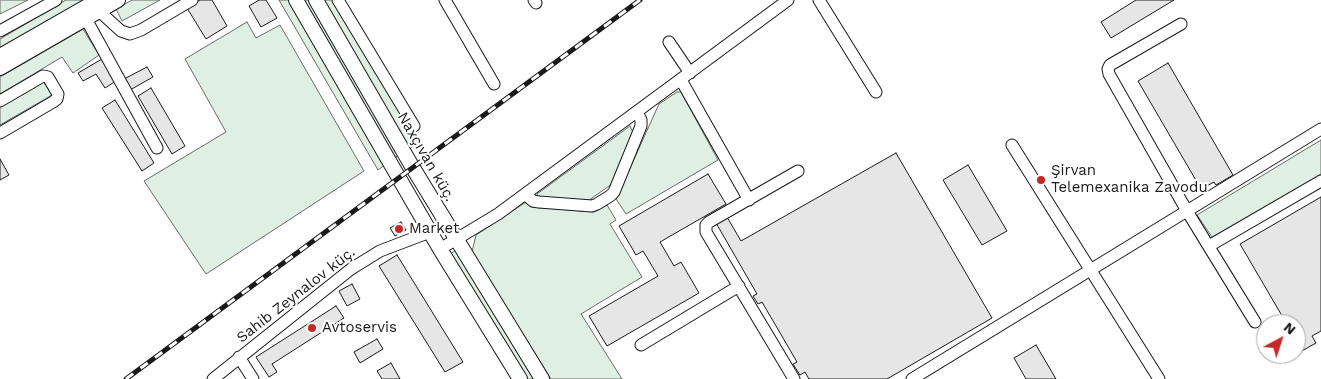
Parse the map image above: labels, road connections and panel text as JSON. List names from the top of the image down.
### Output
{
  "streets": {
    "main road": ["Naxçıvan küç."],
    "street": ["Sahib Zeynalov küç."]
  },
  "places": ["Şirvan Telemexanika Zavodu", "Market", "Avtoservis"],
  "north": "top right"
}
